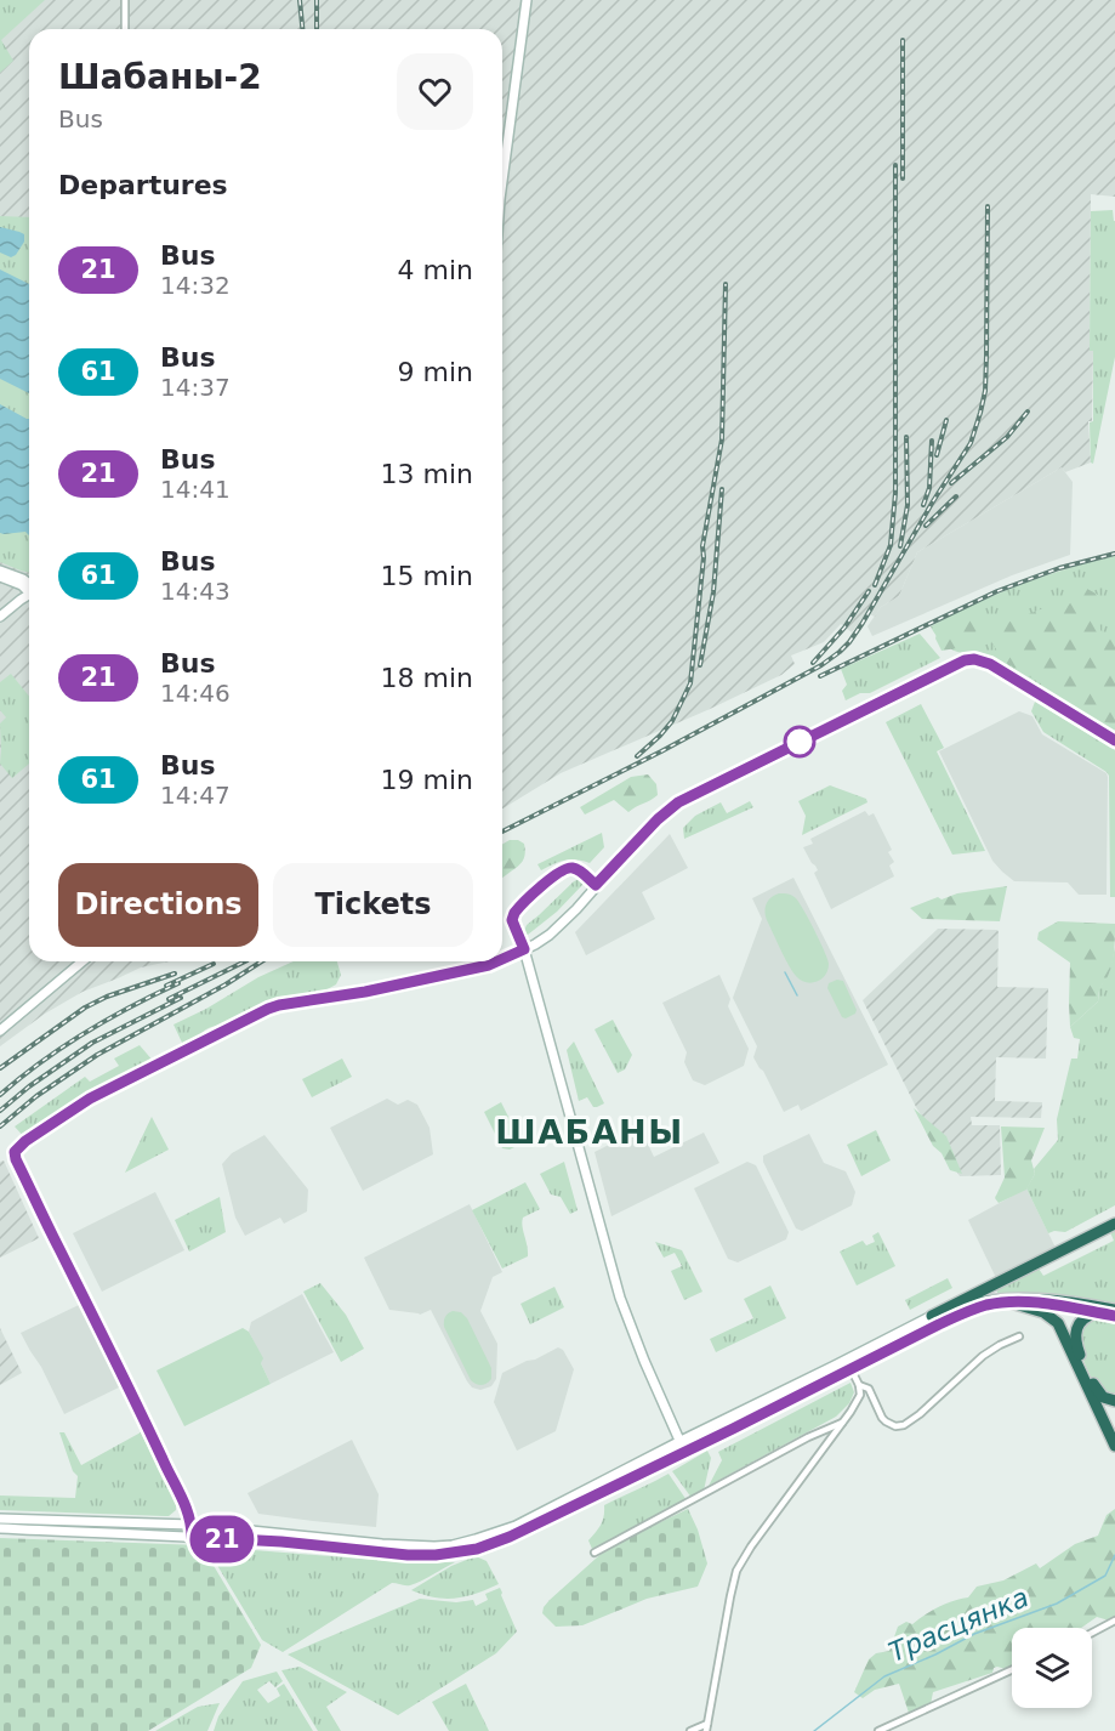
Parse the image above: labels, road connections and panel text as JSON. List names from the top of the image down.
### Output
{
  "districts": ["ШАБАНЫ"],
  "water": ["Трасцянка"],
  "lines": ["bus line 21"],
  "page": {
    "on_map": "21",
    "heading": [
      ["Шабаны-2", "Bus"],
      "Departures"
    ],
    "list": [
      {
        "mark": "21",
        "name": "Bus",
        "note": "14:32",
        "value": "4 min"
      },
      {
        "mark": "61",
        "name": "Bus",
        "note": "14:37",
        "value": "9 min"
      },
      {
        "mark": "21",
        "name": "Bus",
        "note": "14:41",
        "value": "13 min"
      },
      {
        "mark": "61",
        "name": "Bus",
        "note": "14:43",
        "value": "15 min"
      },
      {
        "mark": "21",
        "name": "Bus",
        "note": "14:46",
        "value": "18 min"
      },
      {
        "mark": "61",
        "name": "Bus",
        "note": "14:47",
        "value": "19 min"
      }
    ],
    "buttons": ["Directions", "Tickets"]
  }
}
